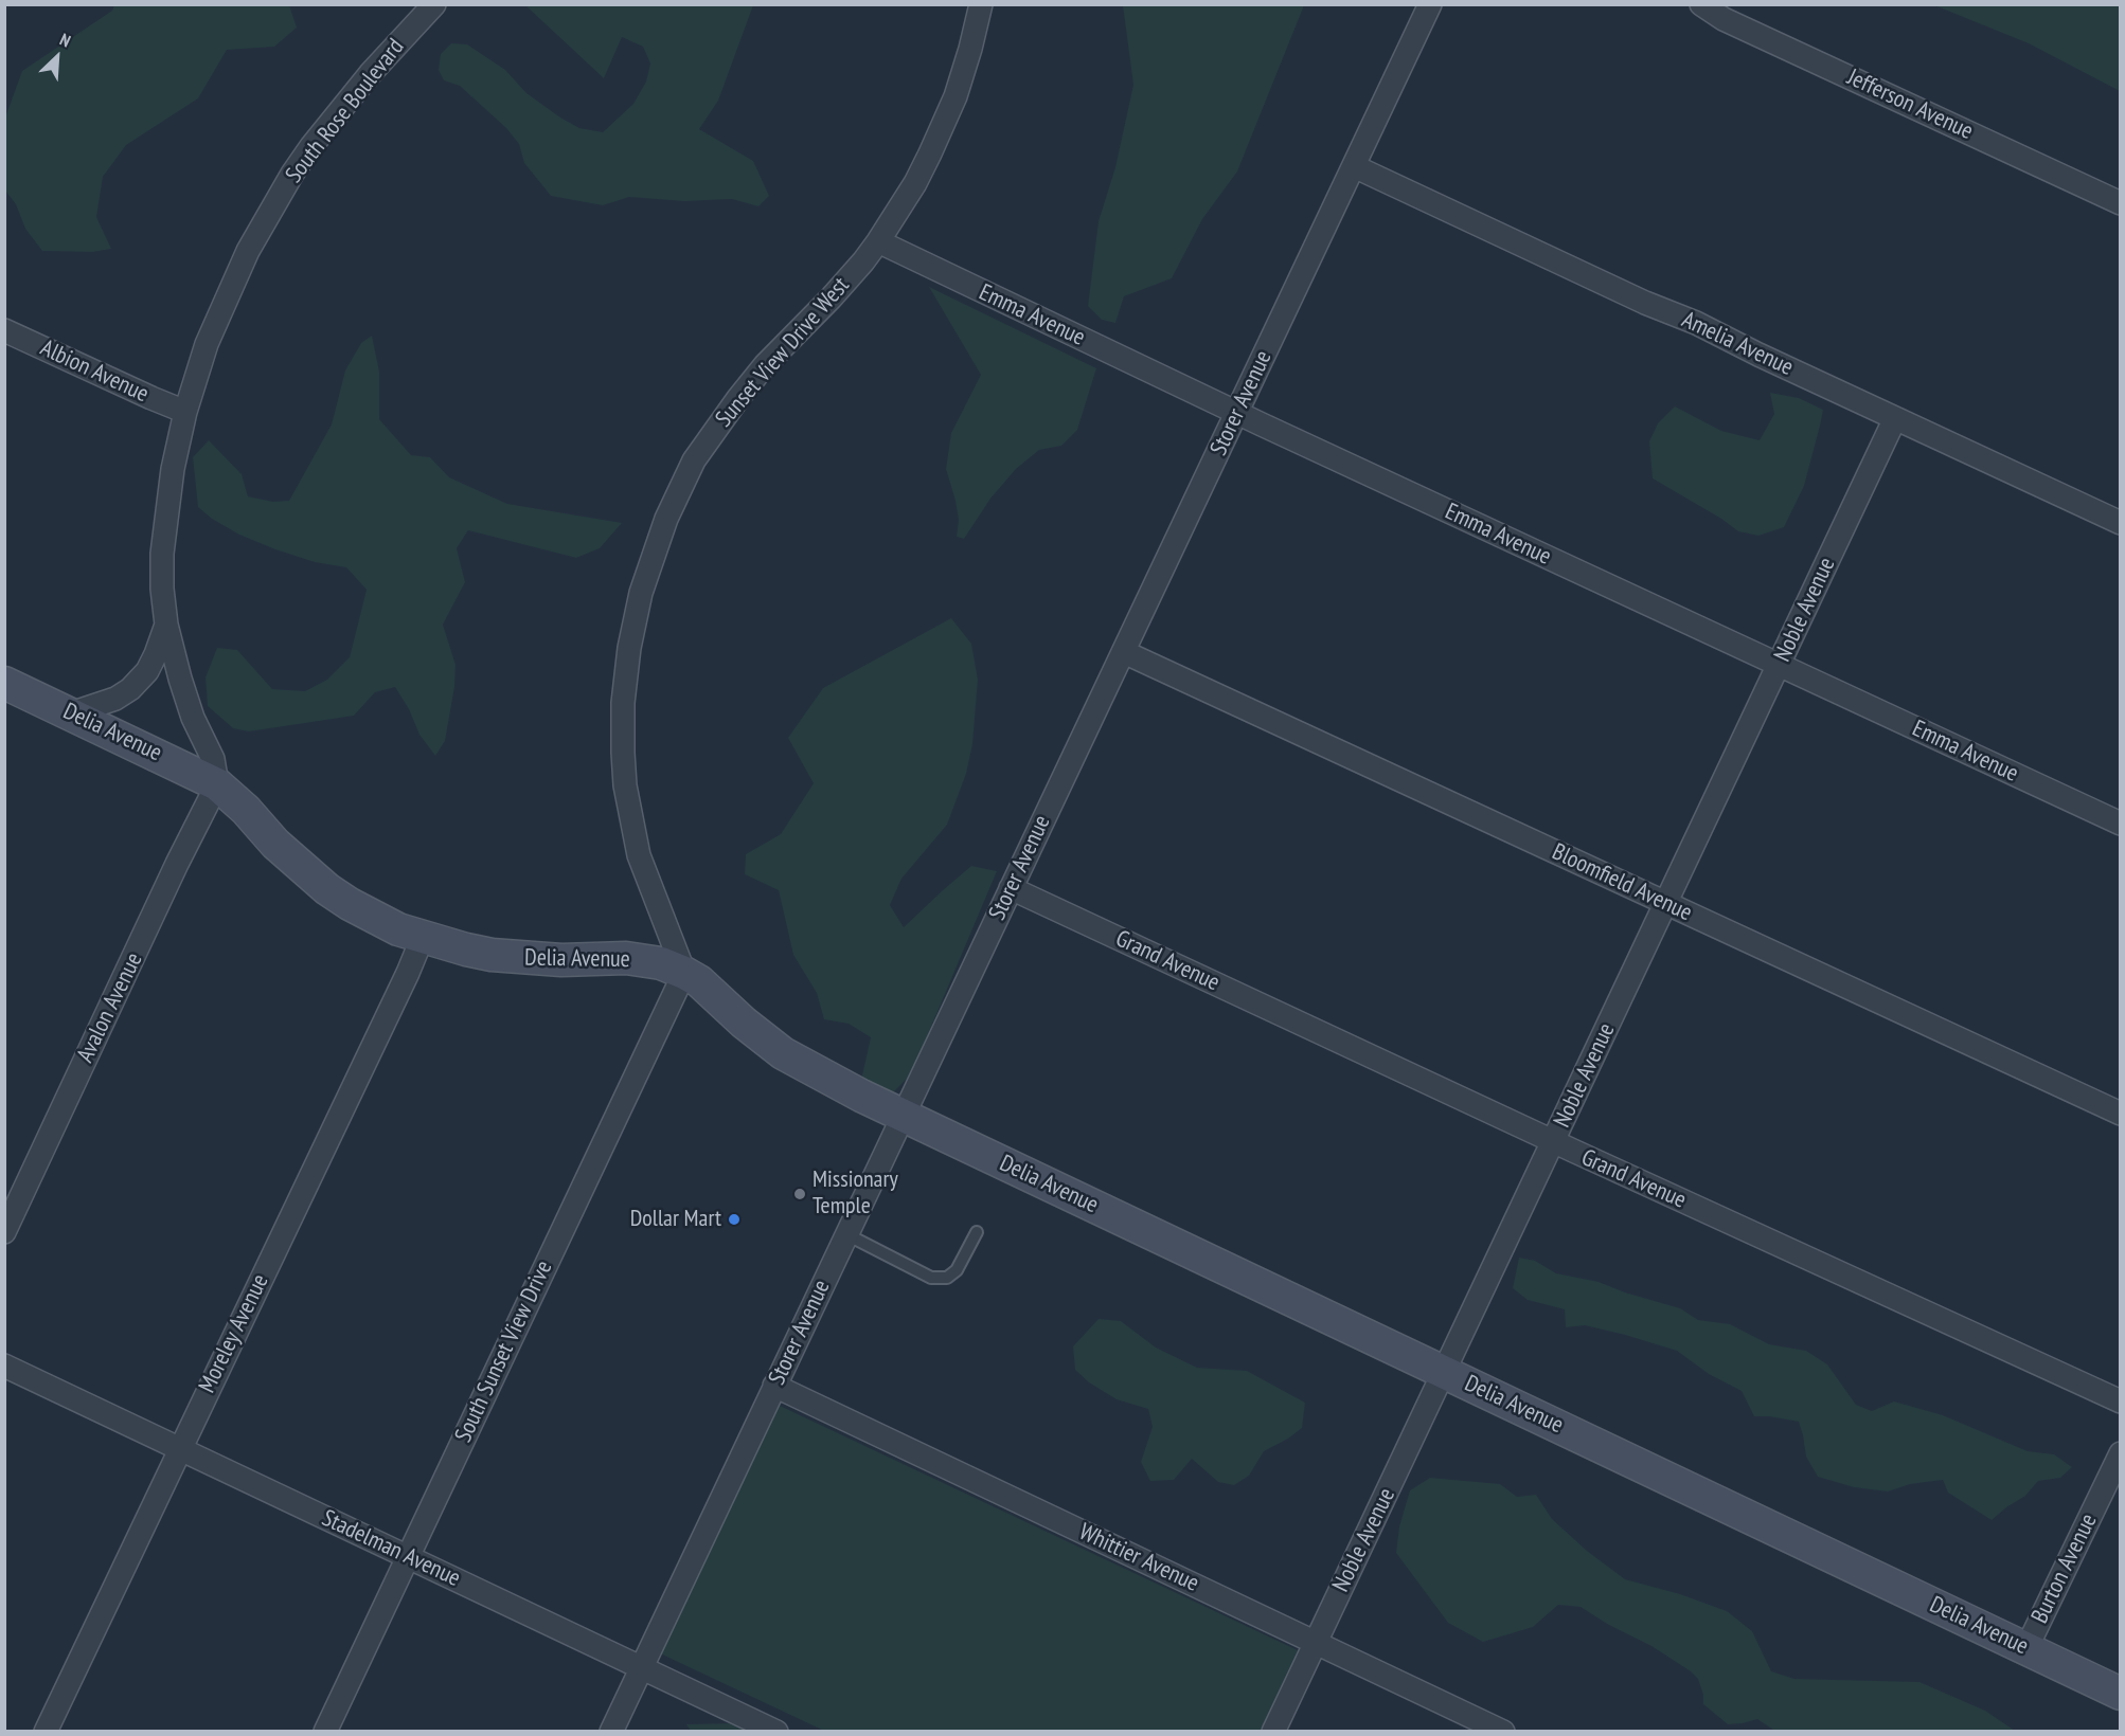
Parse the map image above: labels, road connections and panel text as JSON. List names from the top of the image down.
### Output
{
  "streets": {
    "street": [
      "Jefferson Avenue",
      "South Rose Boulevard",
      "Emma Avenue",
      "Amelia Avenue",
      "Sunset View Drive West",
      "Albion Avenue",
      "Storer Avenue",
      "Noble Avenue",
      "Delia Avenue",
      "Bloomfield Avenue",
      "Grand Avenue",
      "Avalon Avenue",
      "Moreley Avenue",
      "South Sunset View Drive",
      "Stadelman Avenue",
      "Whittier Avenue",
      "Burton Avenue"
    ]
  },
  "crossings": [
    ["South Rose Boulevard", "Albion Avenue"],
    ["South Rose Boulevard", "Delia Avenue"],
    ["South Rose Boulevard", "Avalon Avenue"],
    ["Emma Avenue", "Sunset View Drive West"],
    ["Emma Avenue", "Storer Avenue"],
    ["Emma Avenue", "Noble Avenue"],
    ["Amelia Avenue", "Storer Avenue"],
    ["Amelia Avenue", "Noble Avenue"],
    ["Sunset View Drive West", "Delia Avenue"],
    ["Sunset View Drive West", "South Sunset View Drive"],
    ["Storer Avenue", "Delia Avenue"],
    ["Storer Avenue", "Bloomfield Avenue"],
    ["Storer Avenue", "Grand Avenue"],
    ["Storer Avenue", "Stadelman Avenue"],
    ["Storer Avenue", "Whittier Avenue"],
    ["Noble Avenue", "Delia Avenue"],
    ["Noble Avenue", "Bloomfield Avenue"],
    ["Noble Avenue", "Grand Avenue"],
    ["Noble Avenue", "Whittier Avenue"],
    ["Delia Avenue", "Avalon Avenue"],
    ["Delia Avenue", "Moreley Avenue"],
    ["Delia Avenue", "South Sunset View Drive"],
    ["Delia Avenue", "Burton Avenue"],
    ["Moreley Avenue", "Stadelman Avenue"],
    ["South Sunset View Drive", "Stadelman Avenue"]
  ],
  "places": ["Missionary Temple", "Dollar Mart"],
  "north": "top right"
}
